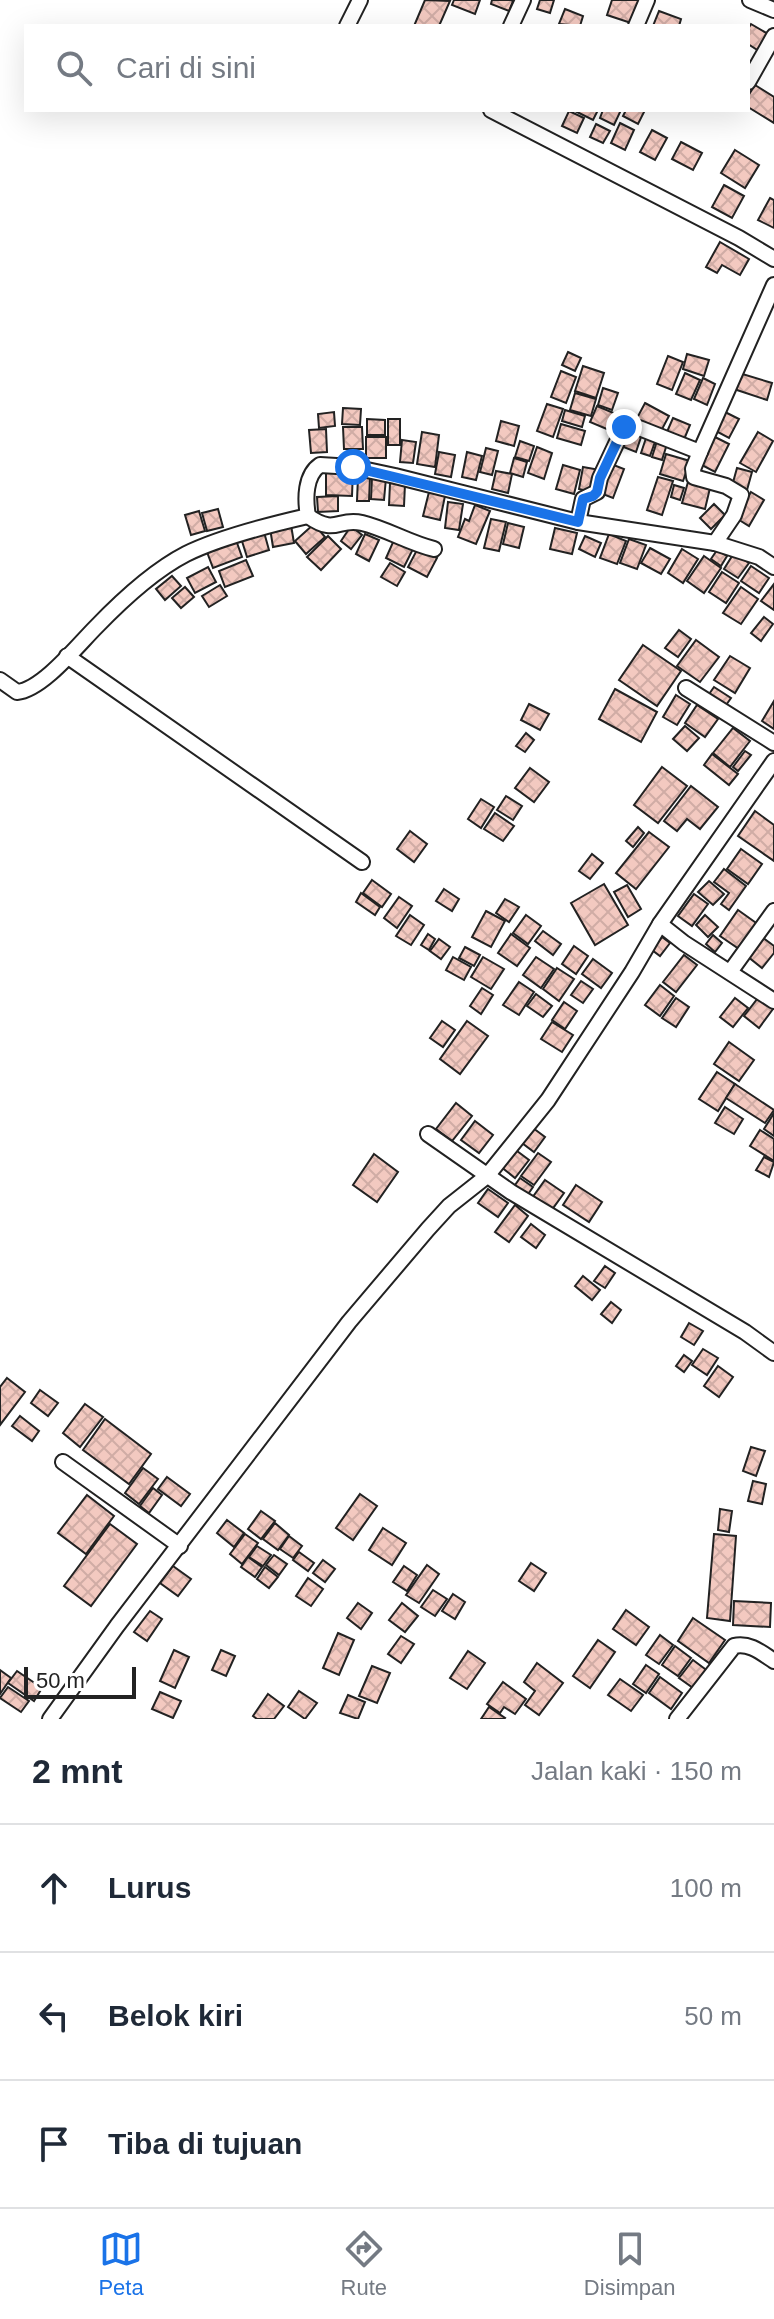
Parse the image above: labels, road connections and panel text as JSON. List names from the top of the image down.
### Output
{
  "scale_bar": "50 m",
  "page": {
    "search": "Cari di sini",
    "scale": "50 m",
    "heading": ["2 mnt", "Jalan kaki · 150 m"],
    "list": [
      ["Lurus", "100 m"],
      ["Belok kiri", "50 m"],
      "Tiba di tujuan"
    ],
    "nav": ["Peta", "Rute", "Disimpan"]
  }
}
